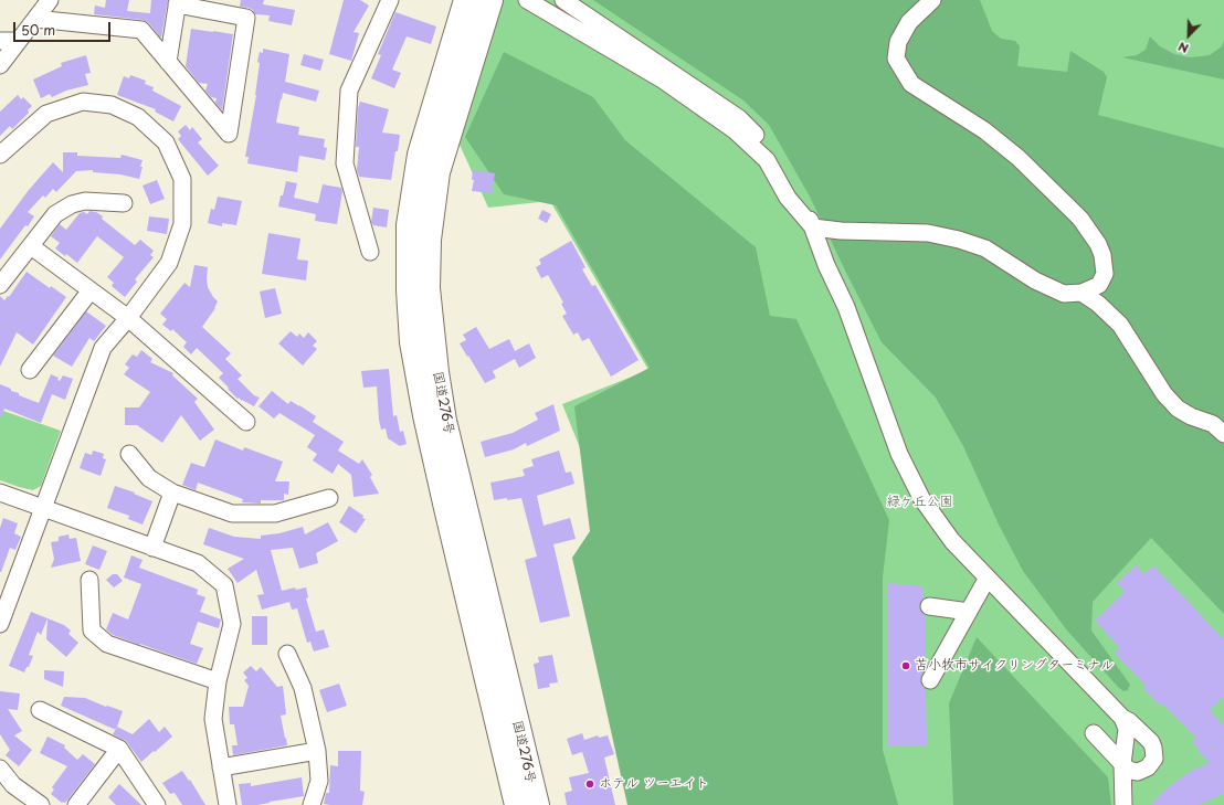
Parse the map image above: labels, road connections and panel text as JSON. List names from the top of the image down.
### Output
{
  "streets": {
    "highway": ["国道276号"]
  },
  "parks": ["緑ケ丘公園"],
  "places": ["苫小牧市サイクリングターミナル", "ホテル ツーエイト"],
  "scale_bar": "50 m",
  "north": "bottom left"
}
